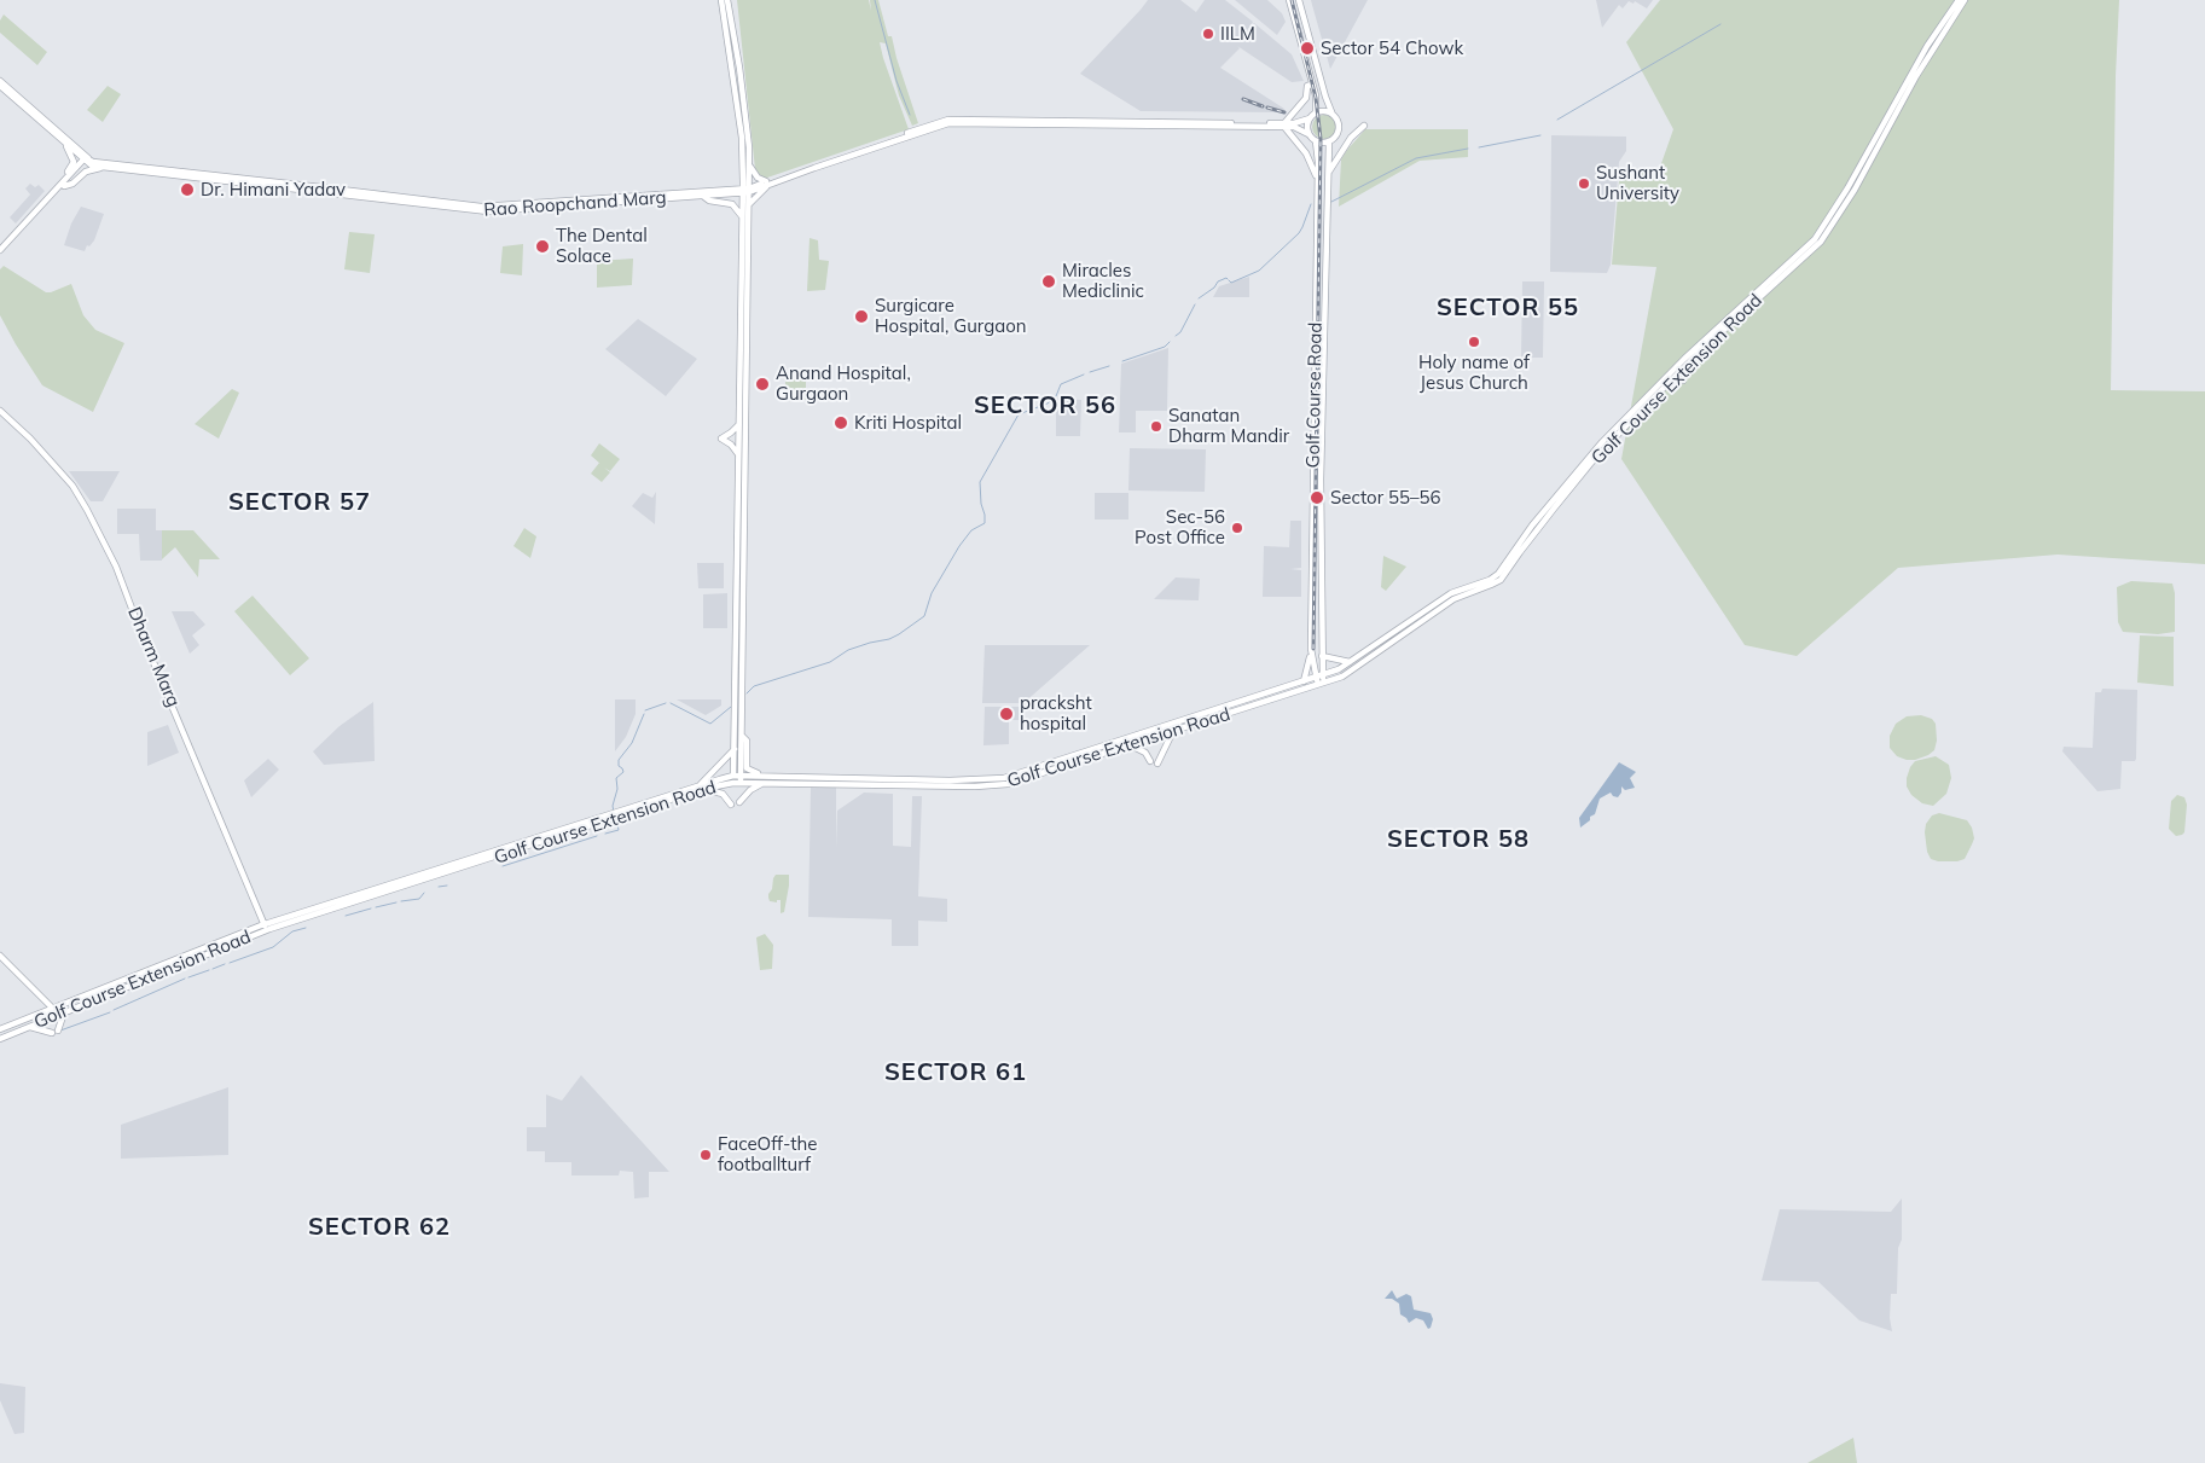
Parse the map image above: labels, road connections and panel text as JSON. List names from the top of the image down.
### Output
{
  "streets": {
    "main road": [
      "Rao Roopchand Marg",
      "Golf Course Extension Road",
      "Golf Course Road",
      "Dharm Marg"
    ]
  },
  "crossings": [
    ["Golf Course Extension Road", "Golf Course Road"],
    ["Golf Course Extension Road", "Dharm Marg"]
  ],
  "districts": [
    "SECTOR 55",
    "SECTOR 56",
    "SECTOR 57",
    "SECTOR 58",
    "SECTOR 61",
    "SECTOR 62"
  ],
  "places": [
    "IILM",
    "Sector 54 Chowk",
    "Sushant University",
    "Dr. Himani Yadav",
    "The Dental Solace",
    "Miracles Mediclinic",
    "Surgicare Hospital, Gurgaon",
    "Holy name of Jesus Church",
    "Anand Hospital, Gurgaon",
    "Kriti Hospital",
    "Sanatan Dharm Mandir",
    "Sector 55–56",
    "Sec-56 Post Office",
    "pracksht hospital",
    "FaceOff-the footballturf"
  ]
}
